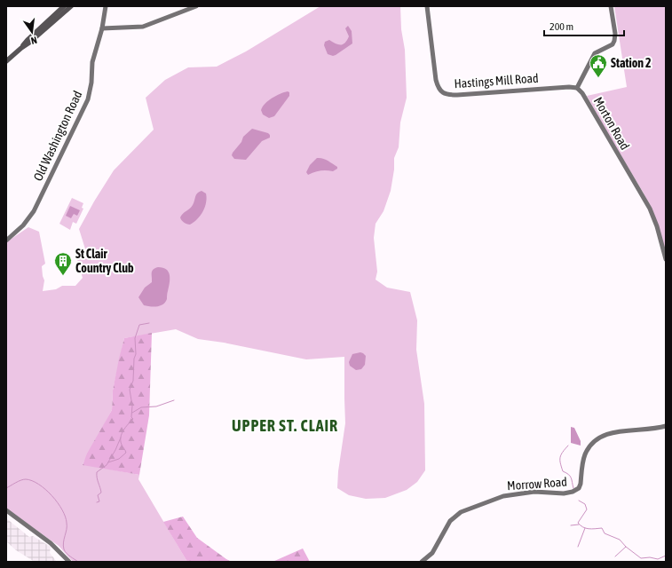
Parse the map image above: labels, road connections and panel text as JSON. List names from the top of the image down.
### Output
{
  "streets": {
    "street": [
      "Hastings Mill Road",
      "Morton Road",
      "Old Washington Road",
      "Morrow Road"
    ]
  },
  "crossings": [
    ["Hastings Mill Road", "Morton Road"]
  ],
  "districts": ["UPPER ST. CLAIR"],
  "places": {
    "public building": ["Station 2"],
    "building": ["St Clair Country Club"]
  },
  "scale_bar": "200 m",
  "north": "bottom"
}
